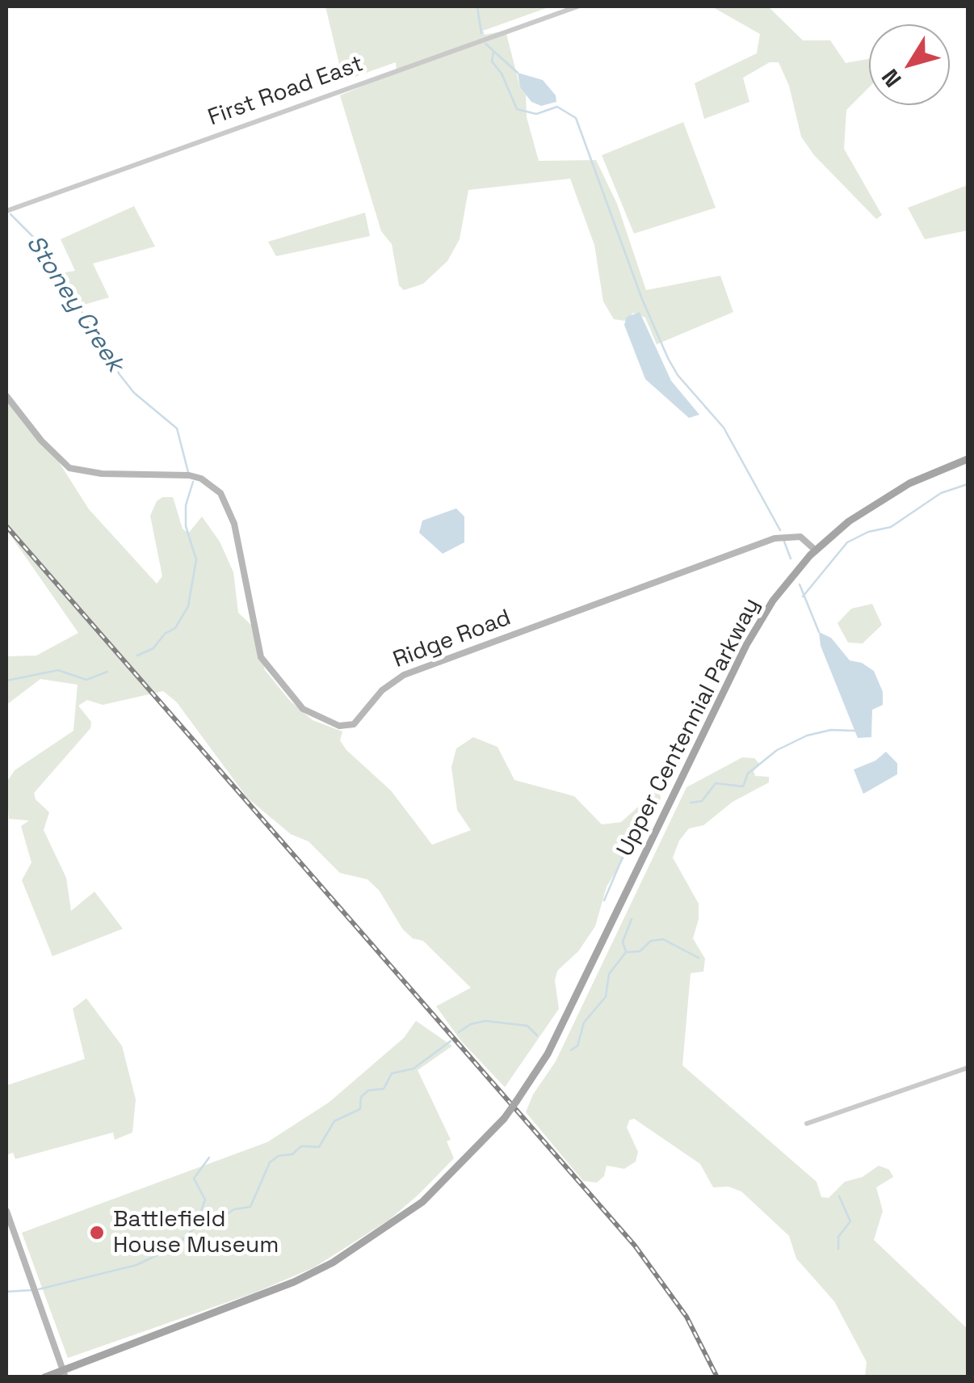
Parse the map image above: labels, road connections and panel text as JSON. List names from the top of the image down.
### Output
{
  "streets": {
    "main road": ["Ridge Road", "Upper Centennial Parkway"],
    "street": ["First Road East"]
  },
  "crossings": [
    ["Ridge Road", "Upper Centennial Parkway"]
  ],
  "water": ["Stoney Creek"],
  "places": ["Battlefield House Museum"],
  "north": "bottom left"
}
